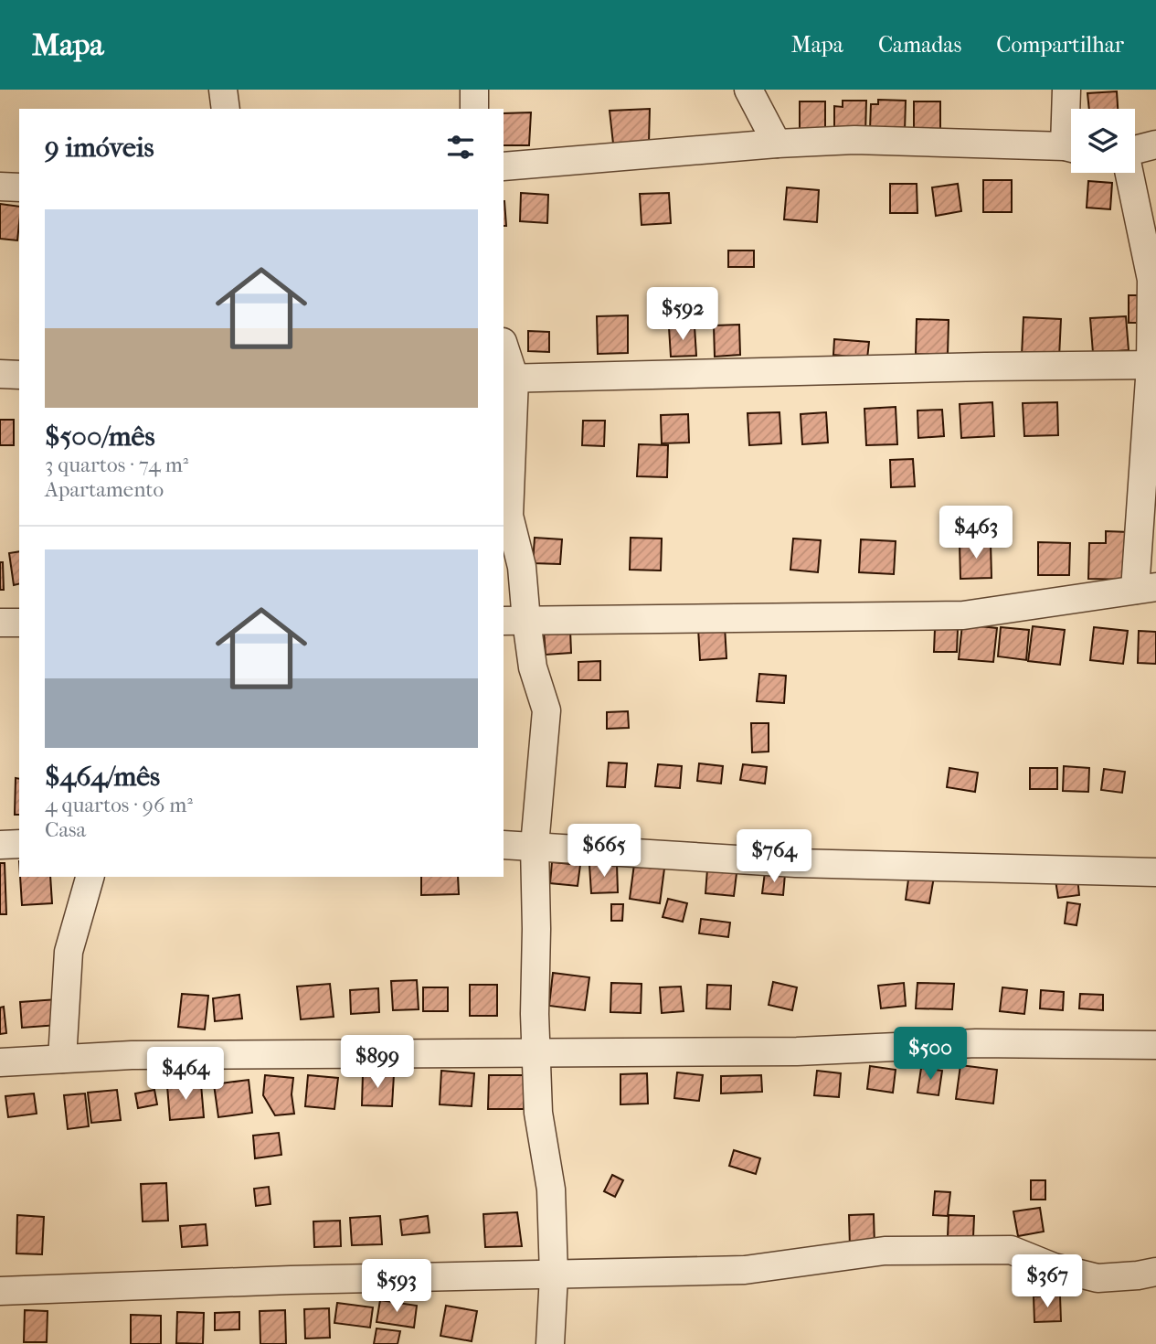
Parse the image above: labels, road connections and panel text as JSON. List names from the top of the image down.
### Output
{
  "page": {
    "header": "Mapa",
    "nav": ["Mapa", "Camadas", "Compartilhar"],
    "heading": "9 imóveis",
    "list": [
      {
        "name": "$500/mês",
        "note": "3 quartos · 74 m² · Apartamento"
      },
      {
        "name": "$464/mês",
        "note": "4 quartos · 96 m² · Casa"
      }
    ],
    "price": [
      "$592",
      "$463",
      "$665",
      "$764",
      "$500",
      "$899",
      "$464",
      "$367",
      "$593"
    ]
  }
}
